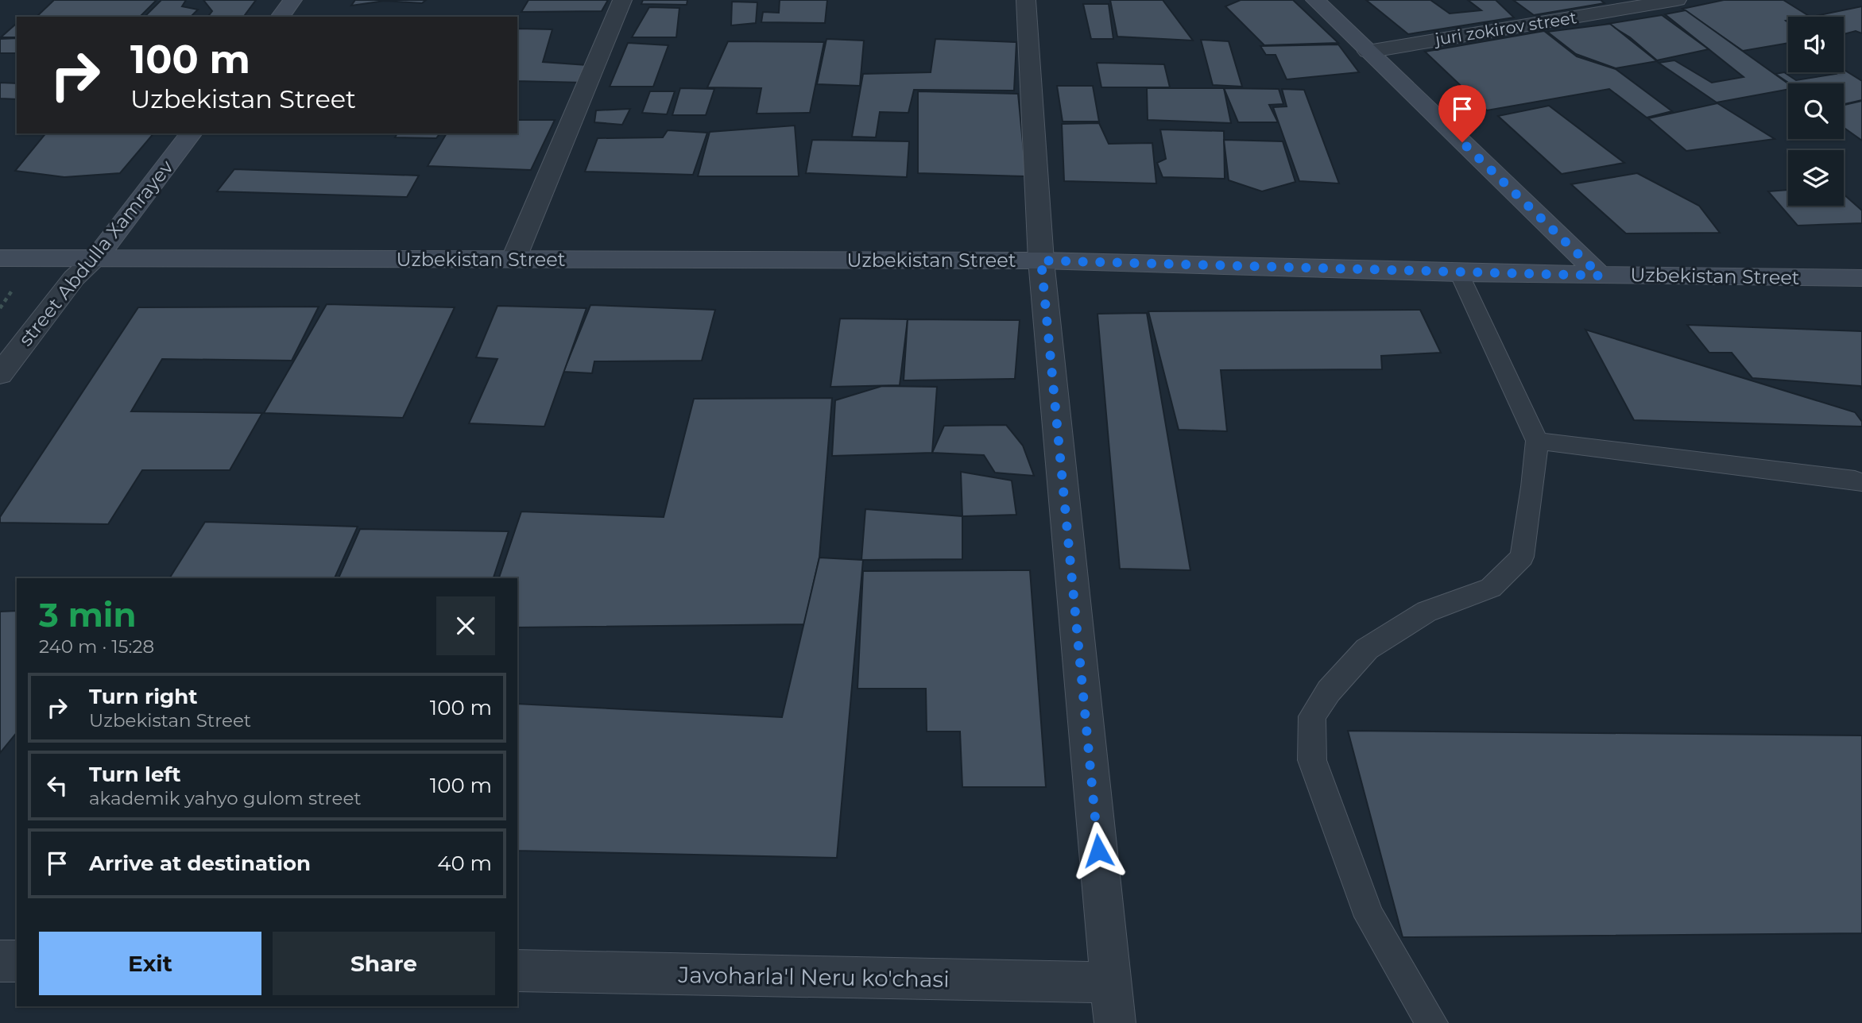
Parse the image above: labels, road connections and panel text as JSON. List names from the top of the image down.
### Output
{
  "streets": {
    "main road": ["street Abdulla Xamrayev", "Uzbekistan Street"],
    "street": ["juri zokirov street", "Javoharla'l Neru ko'chasi"]
  },
  "crossings": [
    ["street Abdulla Xamrayev", "Uzbekistan Street"]
  ],
  "page": {
    "turn": ["100 m", "Uzbekistan Street"],
    "heading": ["3 min", "240 m · 15:28"],
    "list": [
      {
        "name": "Turn right",
        "note": "Uzbekistan Street",
        "value": "100 m"
      },
      {
        "name": "Turn left",
        "note": "akademik yahyo gulom street",
        "value": "100 m"
      },
      {
        "name": "Arrive at destination",
        "value": "40 m"
      }
    ],
    "buttons": ["Exit", "Share"]
  }
}
